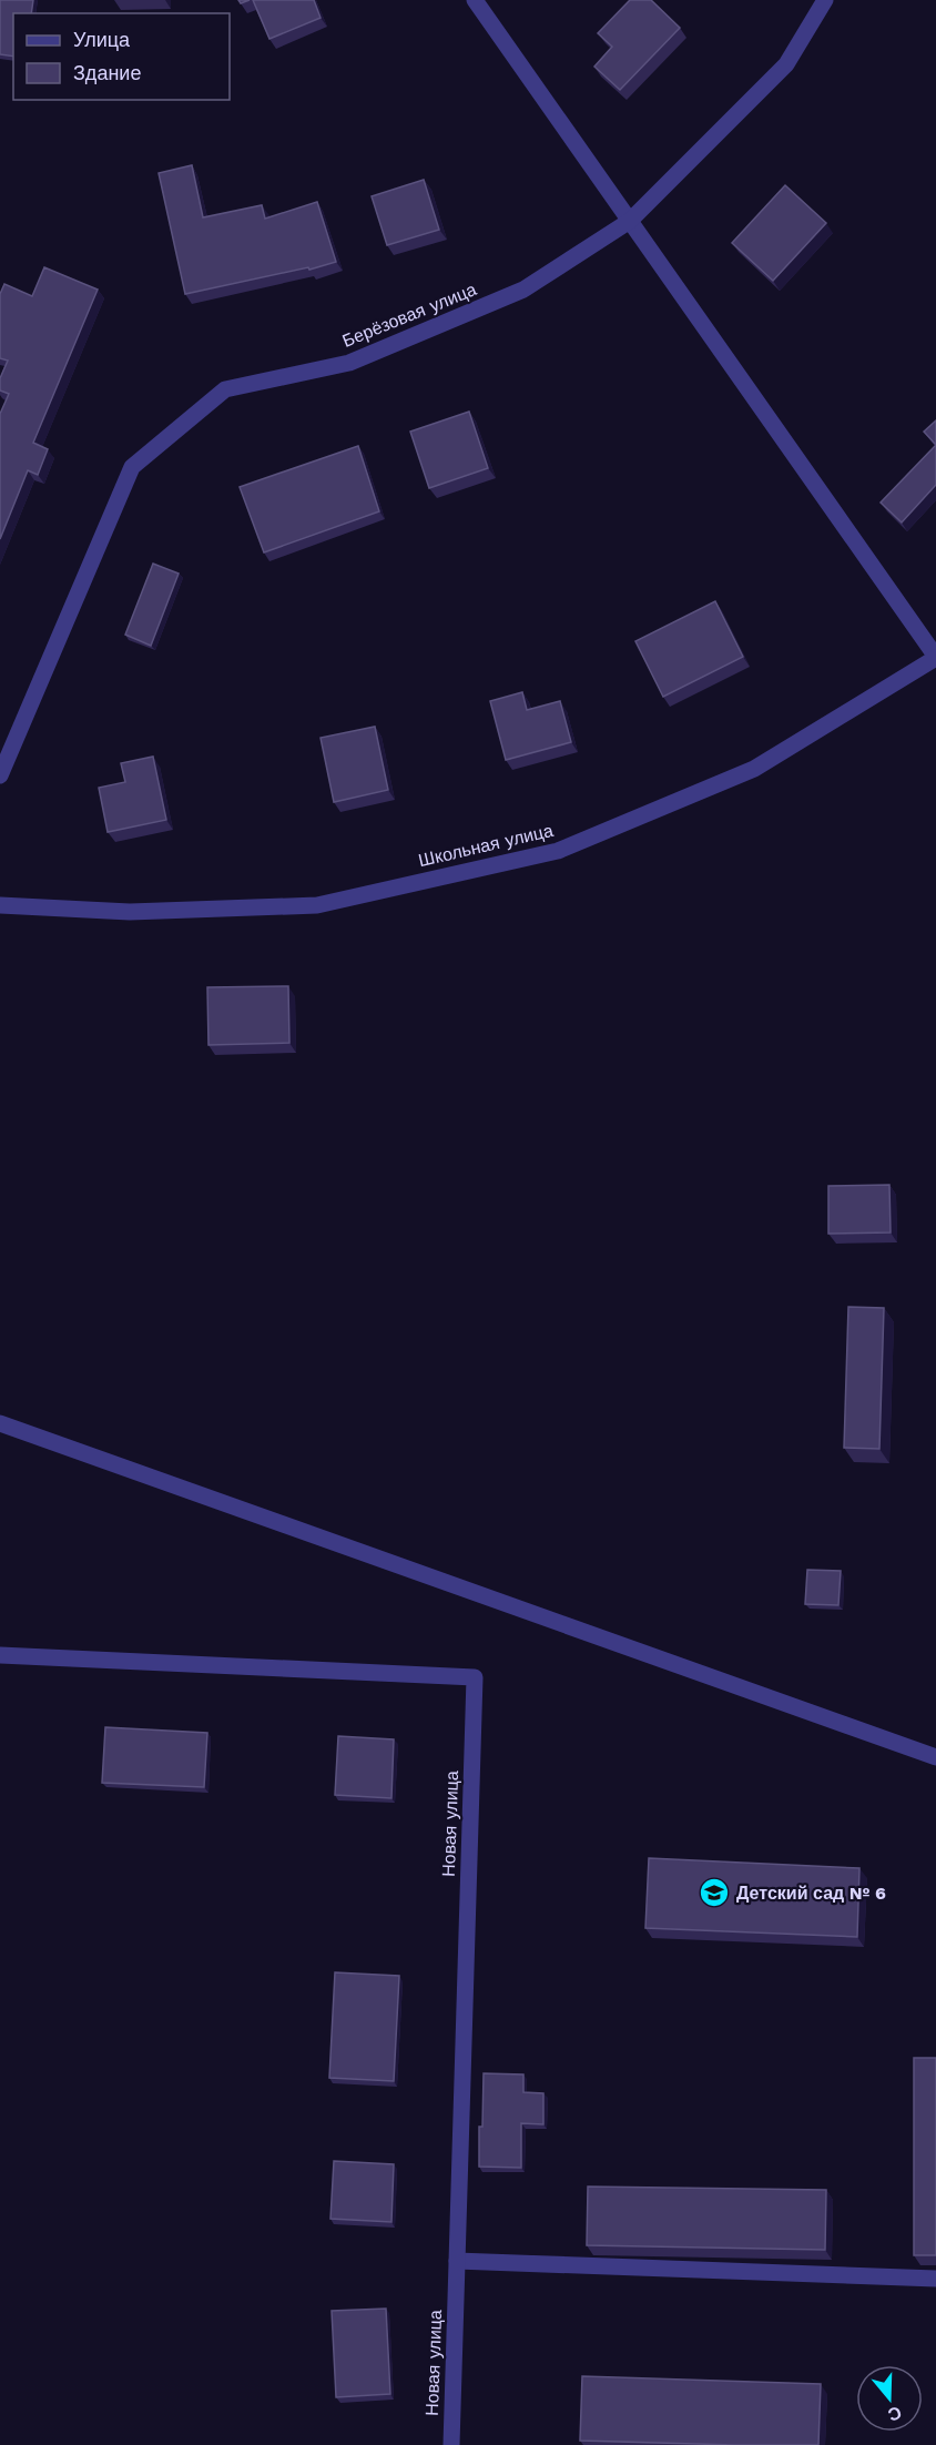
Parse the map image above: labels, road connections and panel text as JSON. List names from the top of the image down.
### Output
{
  "streets": {
    "street": ["Берёзовая улица", "Школьная улица", "Новая улица"]
  },
  "places": {
    "school or university": ["Детский сад № 6"]
  },
  "legend": ["Улица", "Здание"],
  "north": "bottom"
}
